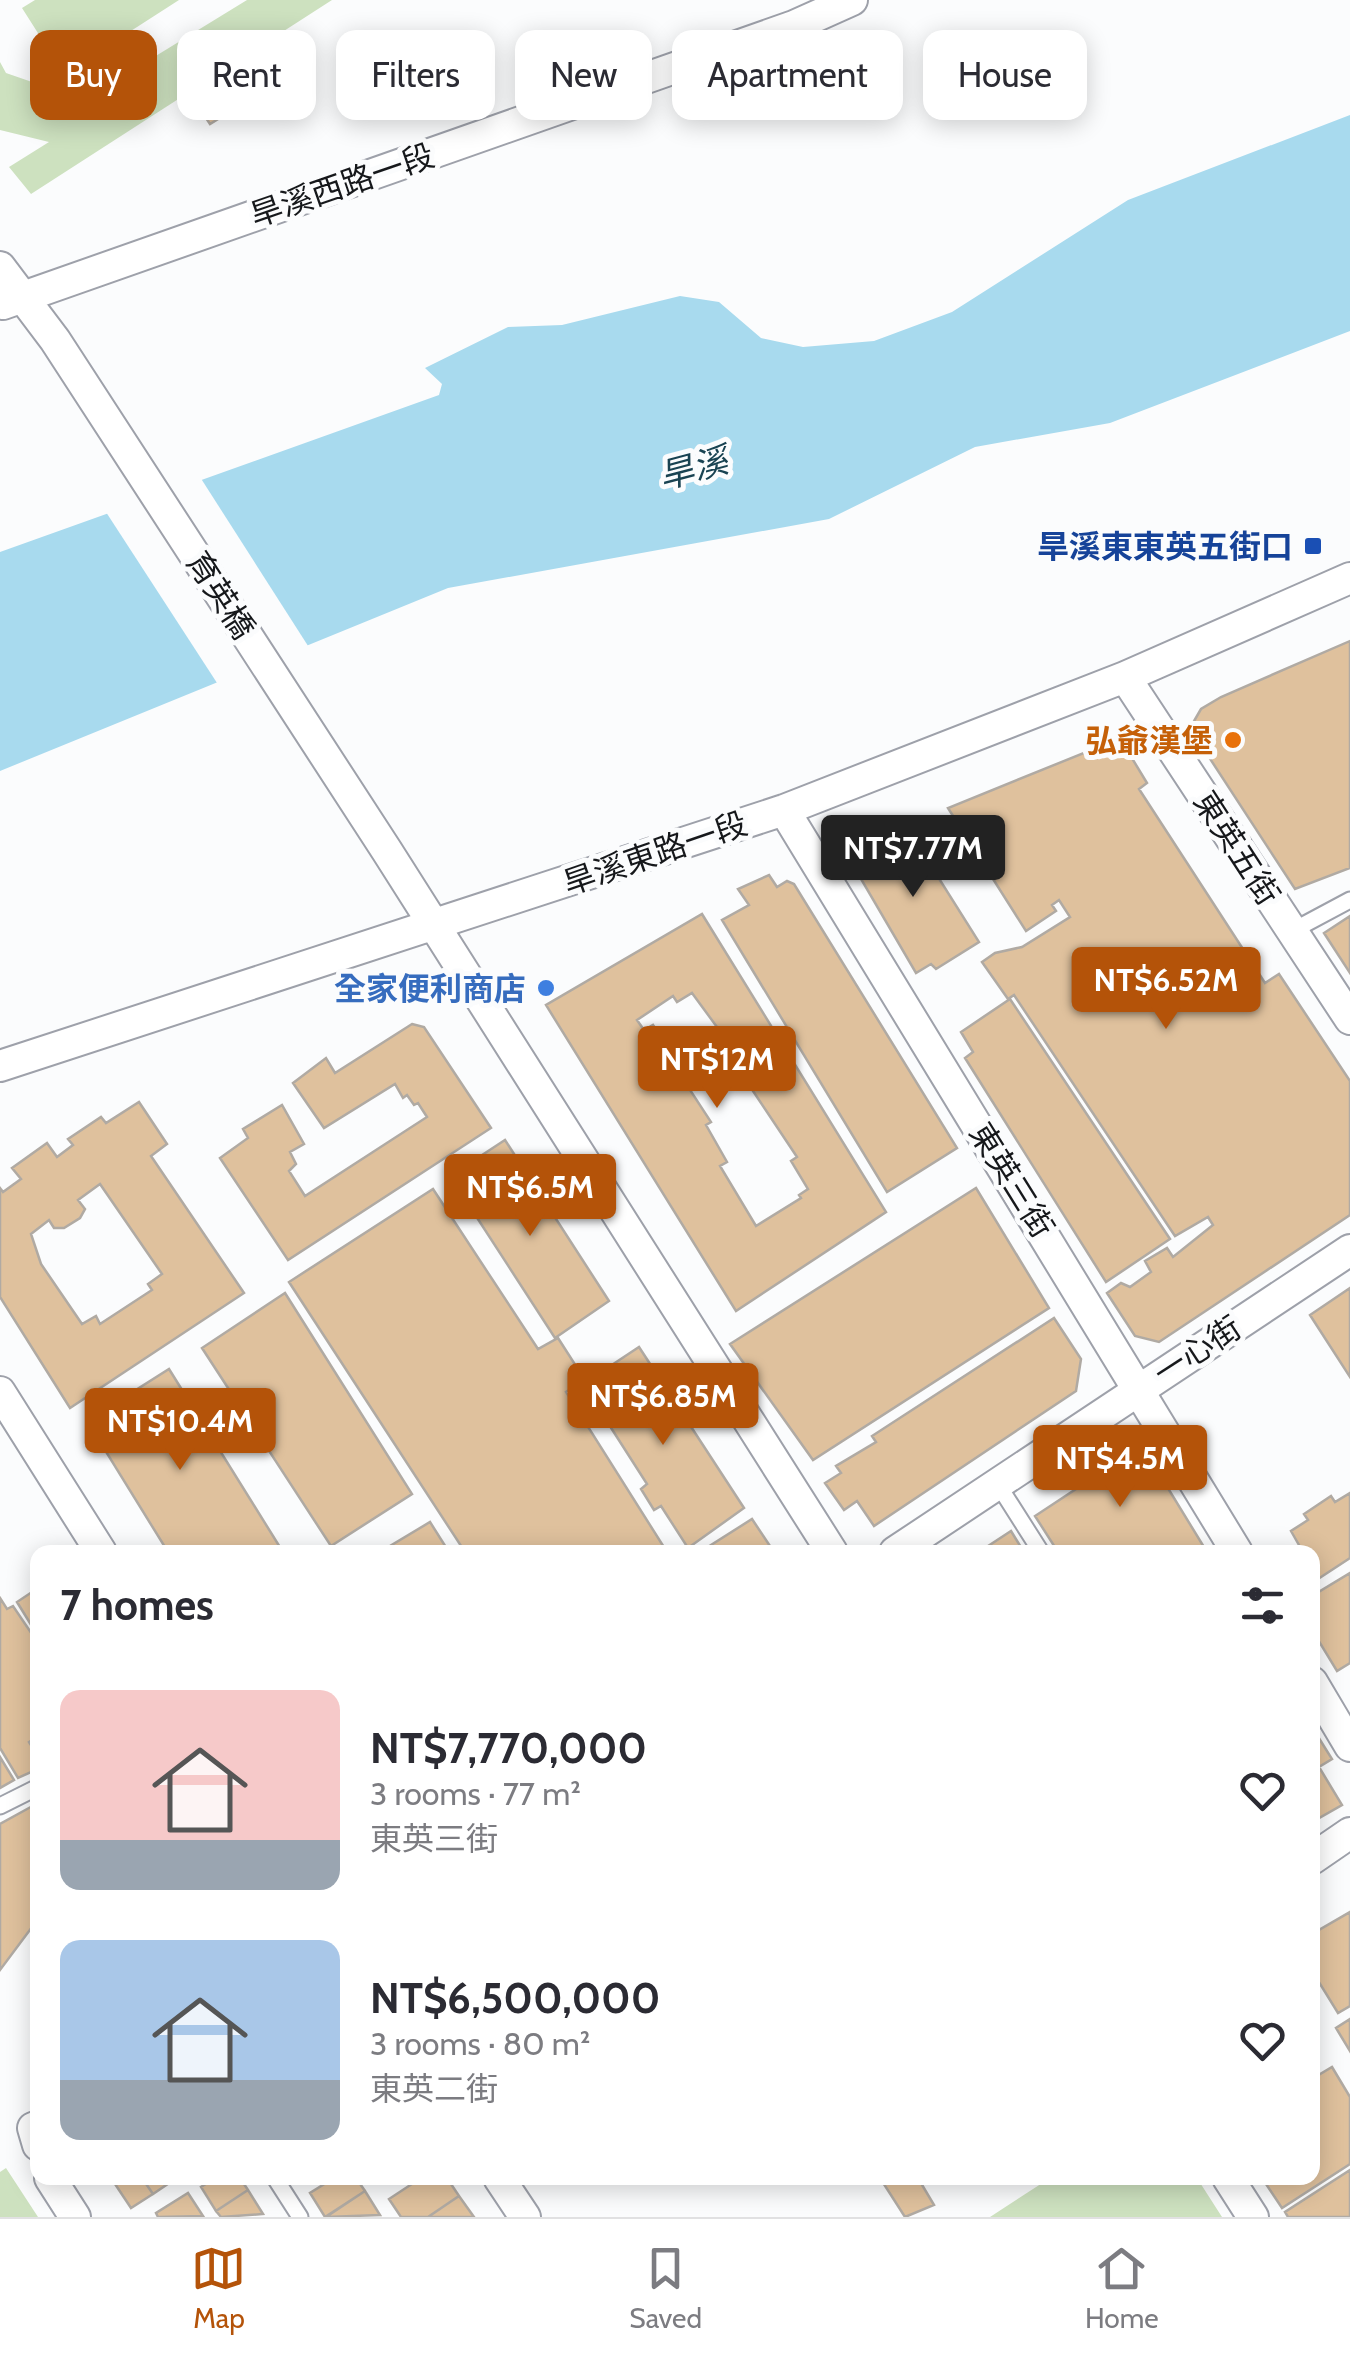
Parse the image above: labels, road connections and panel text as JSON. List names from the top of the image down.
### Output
{
  "streets": {
    "street": [
      "旱溪西路一段",
      "育英橋",
      "東英五街",
      "旱溪東路一段",
      "東英三街",
      "一心街"
    ]
  },
  "crossings": [
    ["旱溪西路一段", "育英橋"],
    ["育英橋", "旱溪東路一段"],
    ["東英五街", "旱溪東路一段"],
    ["旱溪東路一段", "東英三街"],
    ["東英三街", "一心街"]
  ],
  "water": ["旱溪"],
  "places": {
    "transit": ["旱溪東東英五街口"],
    "other": ["弘爺漢堡", "全家便利商店"]
  },
  "page": {
    "chip": [
      "Buy",
      "Rent",
      "Filters",
      "New",
      "Apartment",
      "House"
    ],
    "price": [
      "NT$7.77M",
      "NT$6.52M",
      "NT$12M",
      "NT$6.5M",
      "NT$6.85M",
      "NT$10.4M",
      "NT$4.5M"
    ],
    "heading": "7 homes",
    "list": [
      {
        "name": "NT$7,770,000",
        "note": "3 rooms · 77 m² · 東英三街"
      },
      {
        "name": "NT$6,500,000",
        "note": "3 rooms · 80 m² · 東英二街"
      }
    ],
    "tabs": ["Map", "Saved", "Home"]
  }
}
